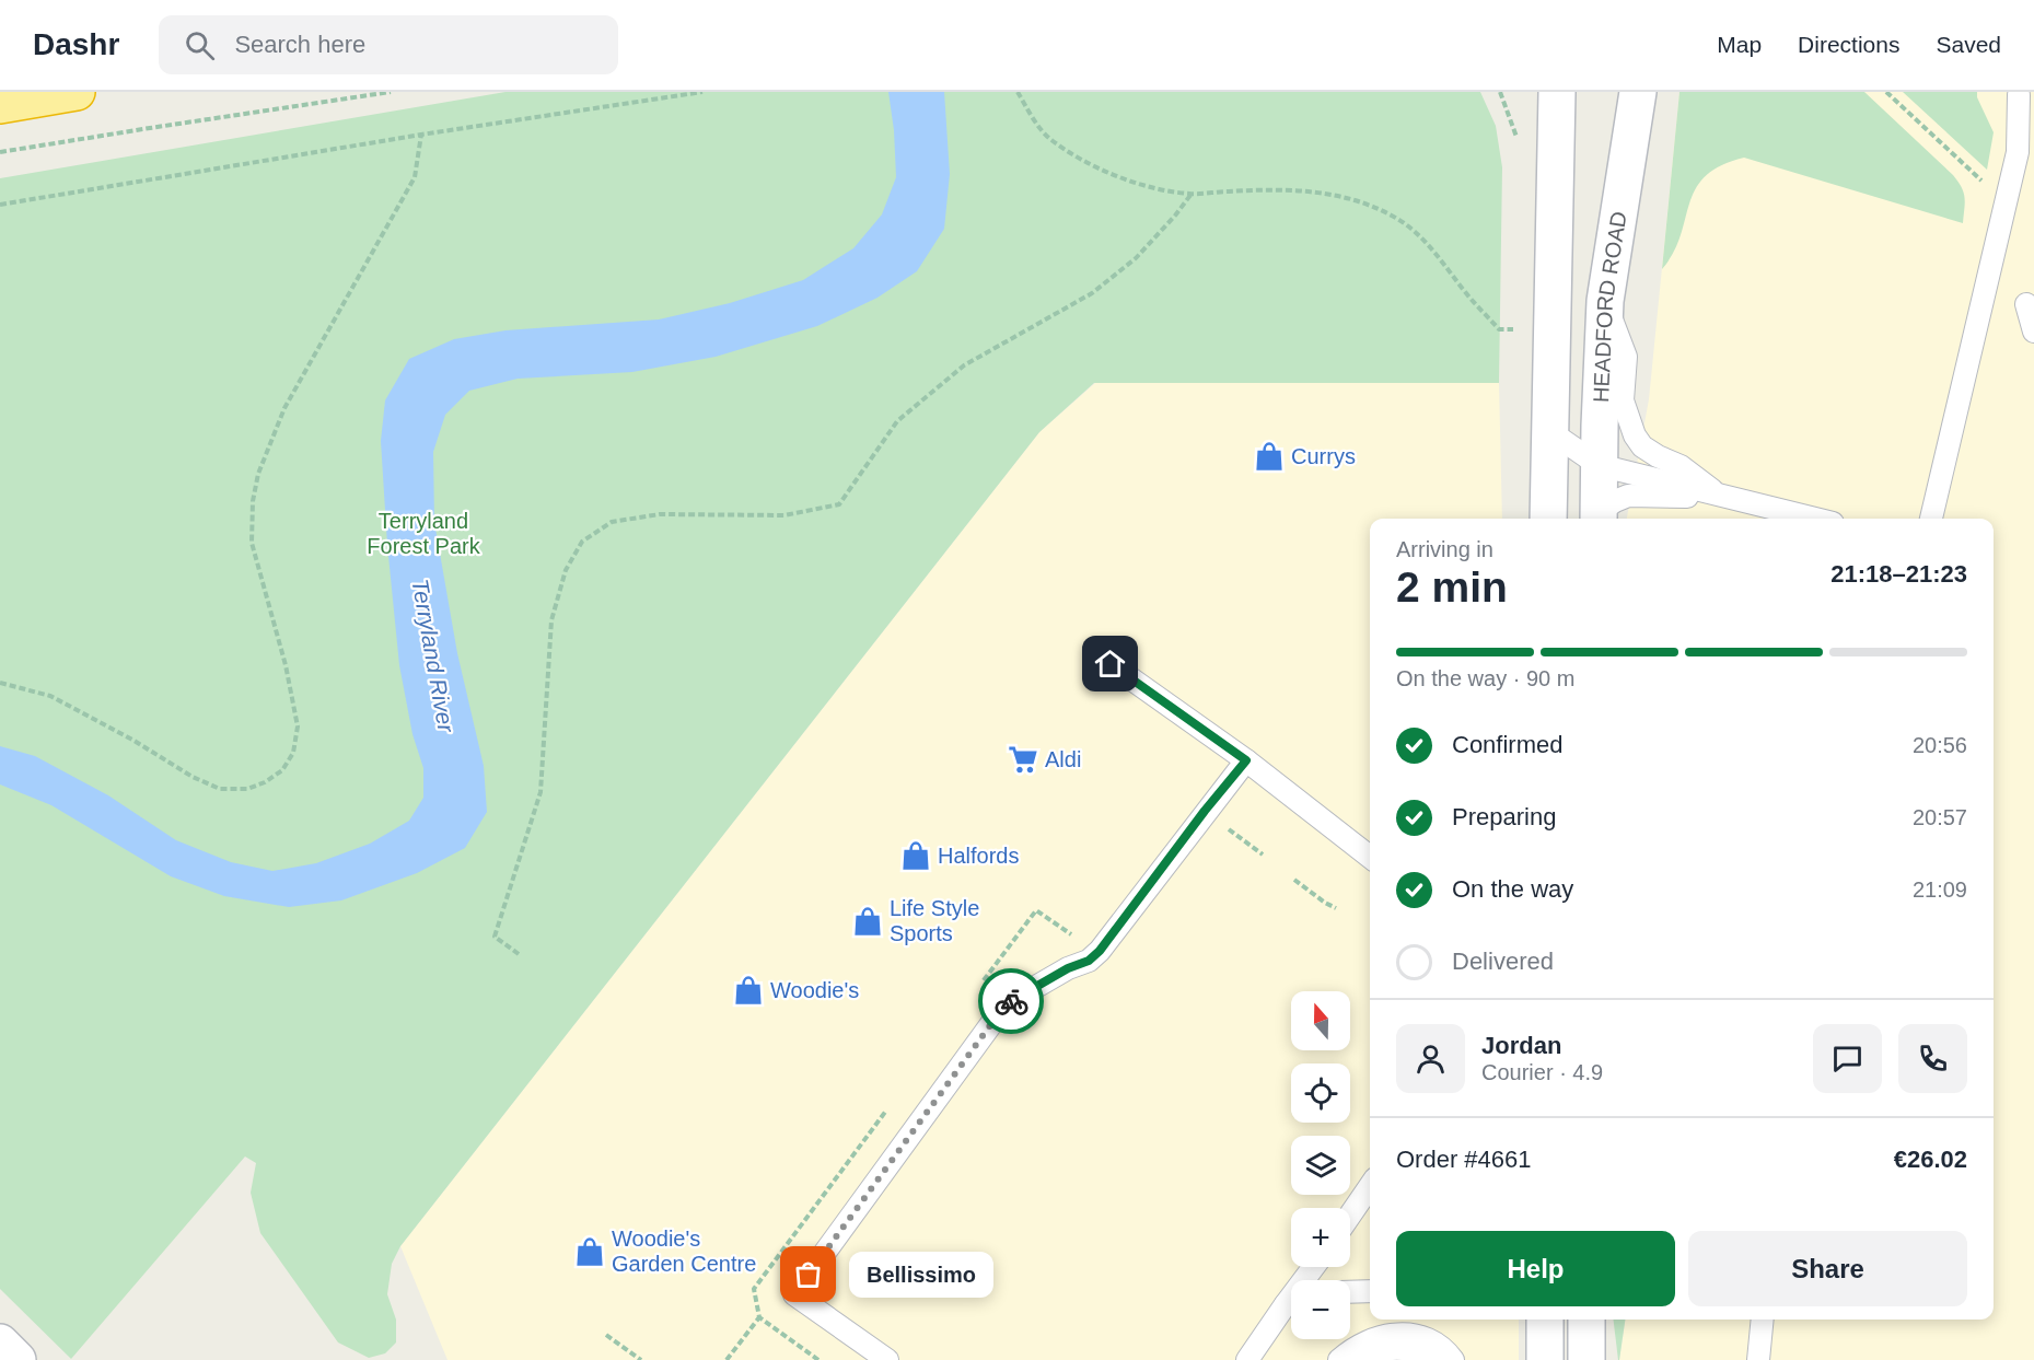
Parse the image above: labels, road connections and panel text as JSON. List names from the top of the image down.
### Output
{
  "streets": {
    "main road": ["HEADFORD ROAD"]
  },
  "water": ["Terryland River"],
  "parks": ["Terryland Forest Park"],
  "places": {
    "shop": [
      "Currys",
      "Halfords",
      "Life Style Sports",
      "Woodie's",
      "Woodie's Garden Centre"
    ],
    "supermarket": ["Aldi"],
    "other": ["Bellissimo"]
  },
  "north": "top",
  "page": {
    "header": "Dashr",
    "search": "Search here",
    "nav": ["Map", "Directions", "Saved"],
    "heading": ["2 min", "Arriving in", "21:18–21:23"],
    "panel": [
      "Jordan",
      "Courier · 4.9",
      "Order #4661",
      "€26.02"
    ],
    "bar": "On the way · 90 m",
    "list": [
      ["Confirmed", "20:56"],
      ["Preparing", "20:57"],
      ["On the way", "21:09"],
      "Delivered"
    ],
    "map_buttons": ["+", "−"],
    "buttons": ["Help", "Share"],
    "bubble": "Bellissimo"
  }
}
